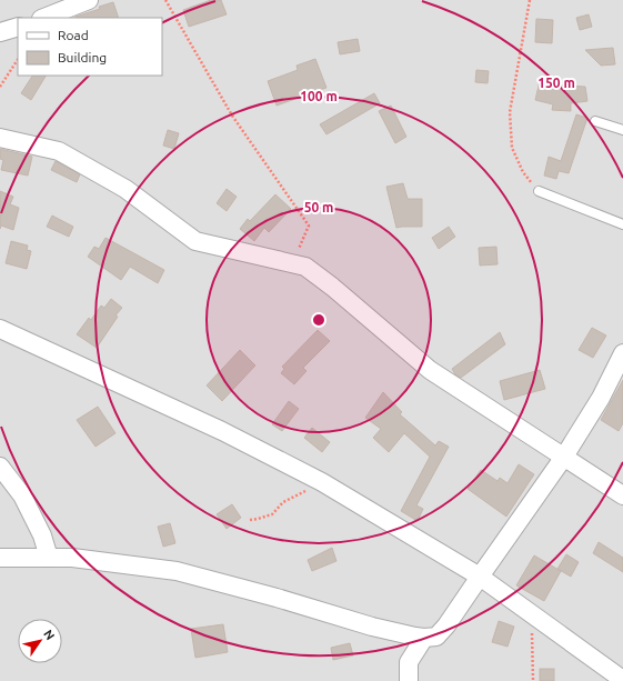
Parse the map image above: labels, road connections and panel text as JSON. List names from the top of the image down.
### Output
{
  "legend": ["Road", "Building"],
  "north": "top right",
  "rings": ["150 m", "100 m", "50 m"]
}
